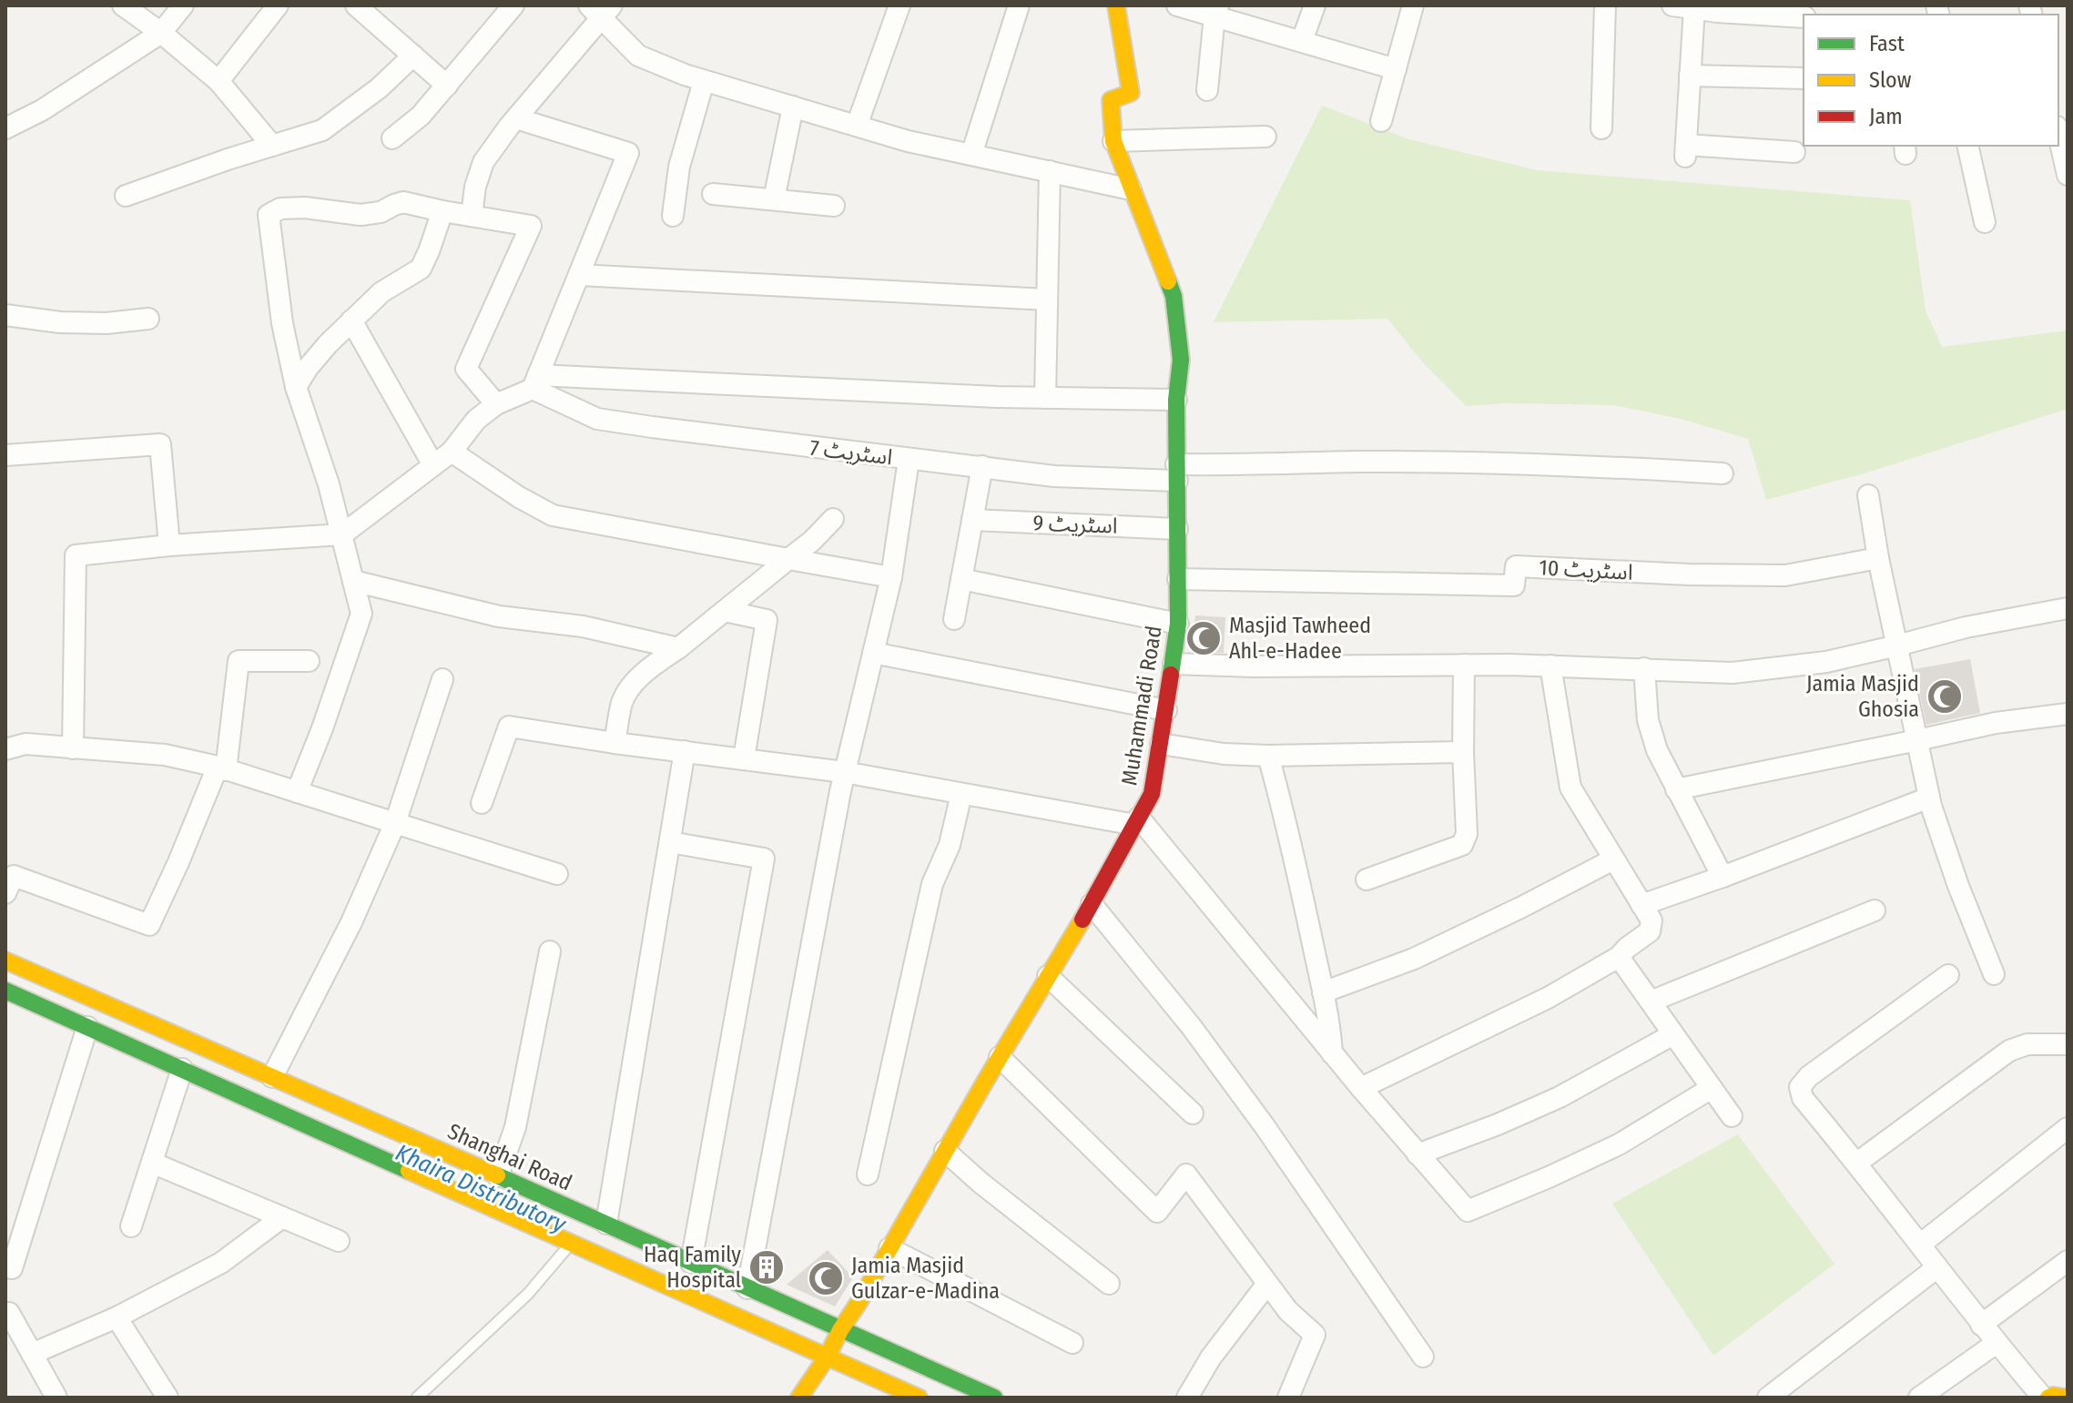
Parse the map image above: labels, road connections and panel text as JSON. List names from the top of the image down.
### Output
{
  "streets": {
    "main road": ["Muhammadi Road", "Shanghai Road"],
    "street": ["اسٹریٹ 7", "اسٹریٹ 9", "اسٹریٹ 10"]
  },
  "crossings": [
    ["اسٹریٹ 7", "Muhammadi Road"],
    ["اسٹریٹ 9", "Muhammadi Road"],
    ["اسٹریٹ 10", "Muhammadi Road"],
    ["Muhammadi Road", "Shanghai Road"]
  ],
  "water": ["Khaira Distributory"],
  "places": {
    "mosque": ["Masjid Tawheed Ahl-e-Hadee", "Jamia Masjid Ghosia", "Jamia Masjid Gulzar-e-Madina"],
    "building": ["Haq Family Hospital"]
  },
  "legend": ["Fast", "Slow", "Jam"]
}
